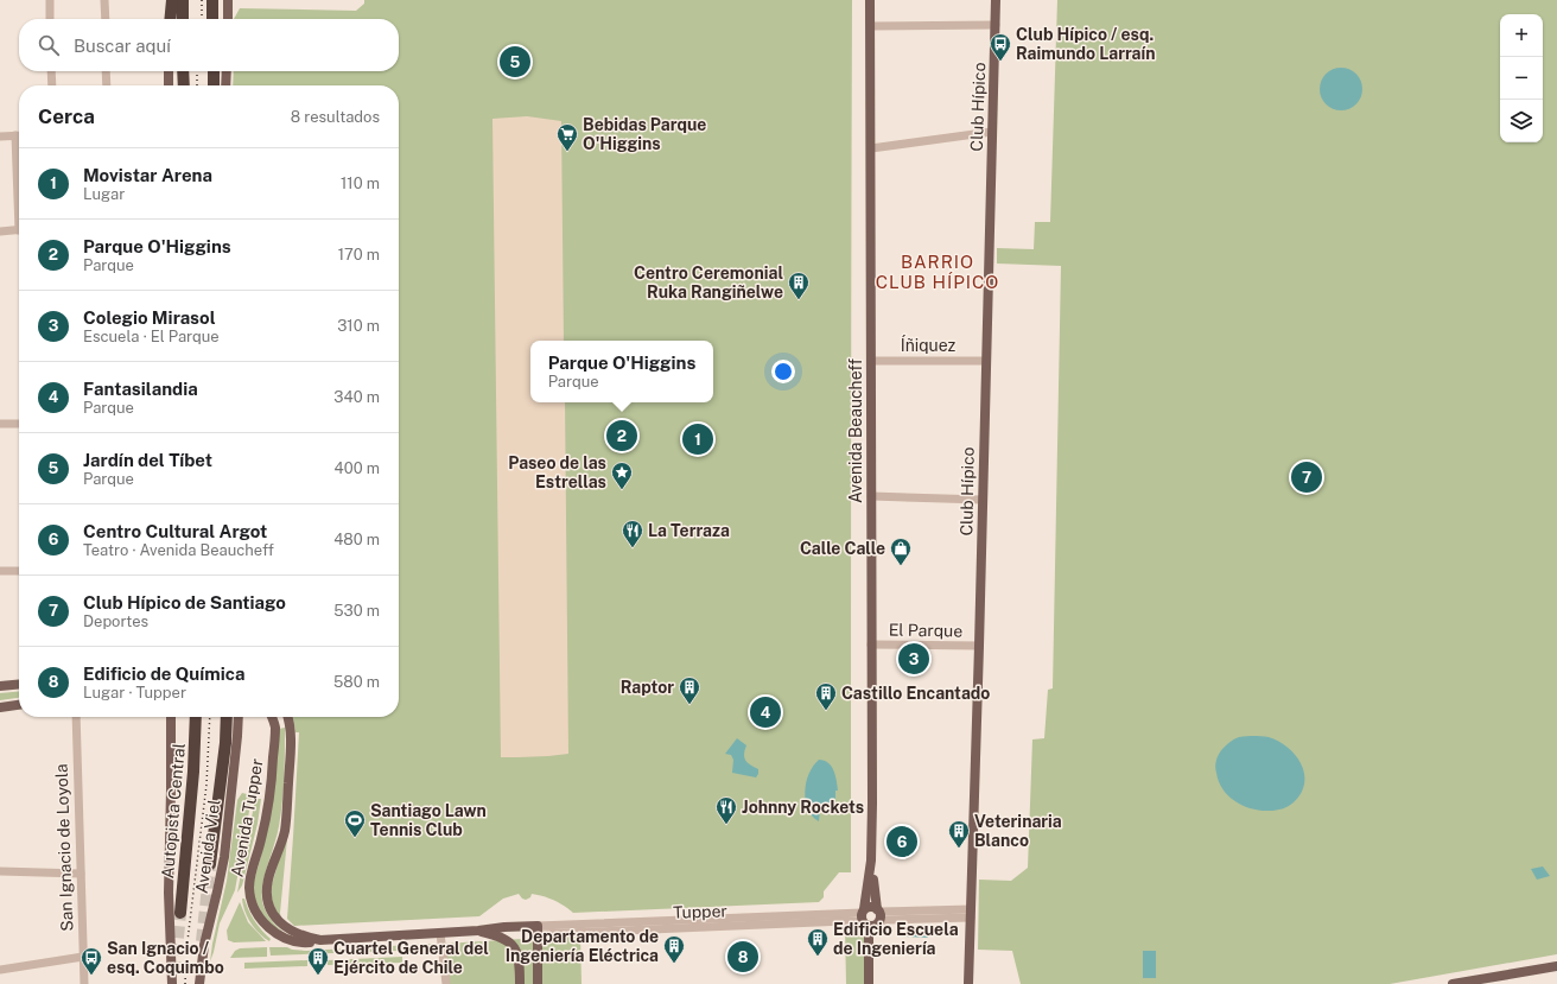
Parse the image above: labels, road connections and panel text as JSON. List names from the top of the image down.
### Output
{
  "streets": {
    "highway": ["Autopista Central"],
    "main road": [
      "Club Hípico",
      "Avenida Beaucheff",
      "Avenida Tupper",
      "Avenida Viel"
    ],
    "street": [
      "Íñiquez",
      "El Parque",
      "San Ignacio de Loyola",
      "Tupper"
    ]
  },
  "crossings": [
    ["Club Hípico", "Íñiquez"],
    ["Club Hípico", "El Parque"],
    ["Íñiquez", "Avenida Beaucheff"],
    ["Avenida Beaucheff", "El Parque"],
    ["Avenida Beaucheff", "Tupper"],
    ["Avenida Tupper", "Tupper"]
  ],
  "districts": ["BARRIO CLUB HÍPICO"],
  "places": {
    "bus stop": ["Club Hípico / esq. Raimundo Larraín", "San Ignacio / esq. Coquimbo"],
    "supermarket": ["Bebidas Parque O'Higgins"],
    "building": [
      "Centro Ceremonial Ruka Rangiñelwe",
      "Raptor",
      "Castillo Encantado",
      "Veterinaria Blanco",
      "Edificio Escuela de Ingeniería",
      "Departamento de Ingeniería Eléctrica",
      "Cuartel General del Ejército de Chile"
    ],
    "place": ["Paseo de las Estrellas"],
    "restaurant": ["La Terraza", "Johnny Rockets"],
    "shop": ["Calle Calle"],
    "sports": ["Santiago Lawn Tennis Club"]
  },
  "page": {
    "map_buttons": ["+", "−"],
    "search": "Buscar aquí",
    "pins": [
      "5",
      "2",
      "1",
      "7",
      "3",
      "4",
      "6",
      "8"
    ],
    "heading": ["Cerca", "8 resultados"],
    "list": [
      {
        "mark": "1",
        "name": "Movistar Arena",
        "note": "Lugar",
        "value": "110 m"
      },
      {
        "mark": "2",
        "name": "Parque O'Higgins",
        "note": "Parque",
        "value": "170 m"
      },
      {
        "mark": "3",
        "name": "Colegio Mirasol",
        "note": "Escuela · El Parque",
        "value": "310 m"
      },
      {
        "mark": "4",
        "name": "Fantasilandia",
        "note": "Parque",
        "value": "340 m"
      },
      {
        "mark": "5",
        "name": "Jardín del Tíbet",
        "note": "Parque",
        "value": "400 m"
      },
      {
        "mark": "6",
        "name": "Centro Cultural Argot",
        "note": "Teatro · Avenida Beaucheff",
        "value": "480 m"
      },
      {
        "mark": "7",
        "name": "Club Hípico de Santiago",
        "note": "Deportes",
        "value": "530 m"
      },
      {
        "mark": "8",
        "name": "Edificio de Química",
        "note": "Lugar · Tupper",
        "value": "580 m"
      }
    ],
    "popup": ["Parque O'Higgins", "Parque"]
  }
}
